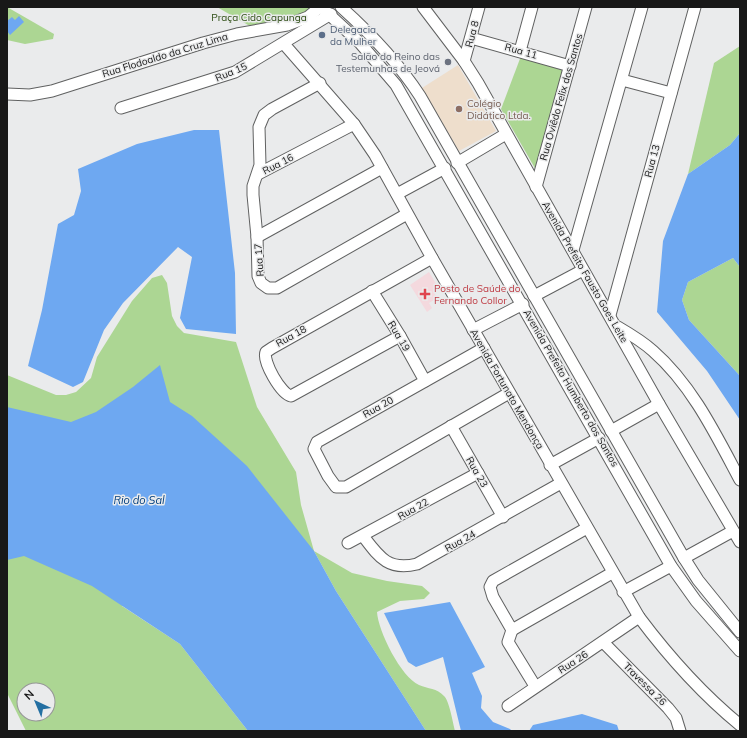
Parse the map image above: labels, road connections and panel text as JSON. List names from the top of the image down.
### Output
{
  "streets": {
    "street": [
      "Rua 8",
      "Rua 11",
      "Rua Flodoaldo da Cruz Lima",
      "Rua 15",
      "Rua Oviêdo Felix dos Santos",
      "Rua 13",
      "Rua 16",
      "Rua 17",
      "Avenida Prefeito Fausto Goes Leite",
      "Rua 18",
      "Rua 19",
      "Avenida Prefeito Humberto dos Santos",
      "Avenida Fortunato Mendonça",
      "Rua 20",
      "Rua 23",
      "Rua 22",
      "Rua 24",
      "Rua 26",
      "Travessa 26"
    ]
  },
  "crossings": [
    ["Rua 8", "Rua 11"],
    ["Rua 8", "Avenida Prefeito Fausto Goes Leite"],
    ["Rua 11", "Rua Oviêdo Felix dos Santos"],
    ["Rua Flodoaldo da Cruz Lima", "Avenida Prefeito Humberto dos Santos"],
    ["Rua 15", "Avenida Prefeito Humberto dos Santos"],
    ["Rua 15", "Avenida Fortunato Mendonça"],
    ["Rua Oviêdo Felix dos Santos", "Avenida Prefeito Fausto Goes Leite"],
    ["Rua 13", "Avenida Prefeito Fausto Goes Leite"],
    ["Rua 16", "Rua 17"],
    ["Rua 16", "Avenida Fortunato Mendonça"],
    ["Rua 17", "Avenida Fortunato Mendonça"],
    ["Rua 18", "Rua 19"],
    ["Rua 18", "Avenida Fortunato Mendonça"],
    ["Rua 19", "Rua 20"],
    ["Avenida Fortunato Mendonça", "Rua 20"],
    ["Avenida Fortunato Mendonça", "Rua 24"],
    ["Avenida Fortunato Mendonça", "Rua 26"],
    ["Rua 20", "Rua 23"],
    ["Rua 23", "Rua 22"],
    ["Rua 23", "Rua 24"],
    ["Rua 22", "Rua 24"],
    ["Rua 26", "Travessa 26"]
  ],
  "water": ["Rio do Sal"],
  "parks": ["Praça Cido Capunga"],
  "places": {
    "other": ["Delegacia da Mulher", "Salão do Reino das Testemunhas de Jeová", "Colégio Didático Ltda."],
    "health": ["Posto de Saúde do Fernando Collor"]
  },
  "north": "top left"
}
